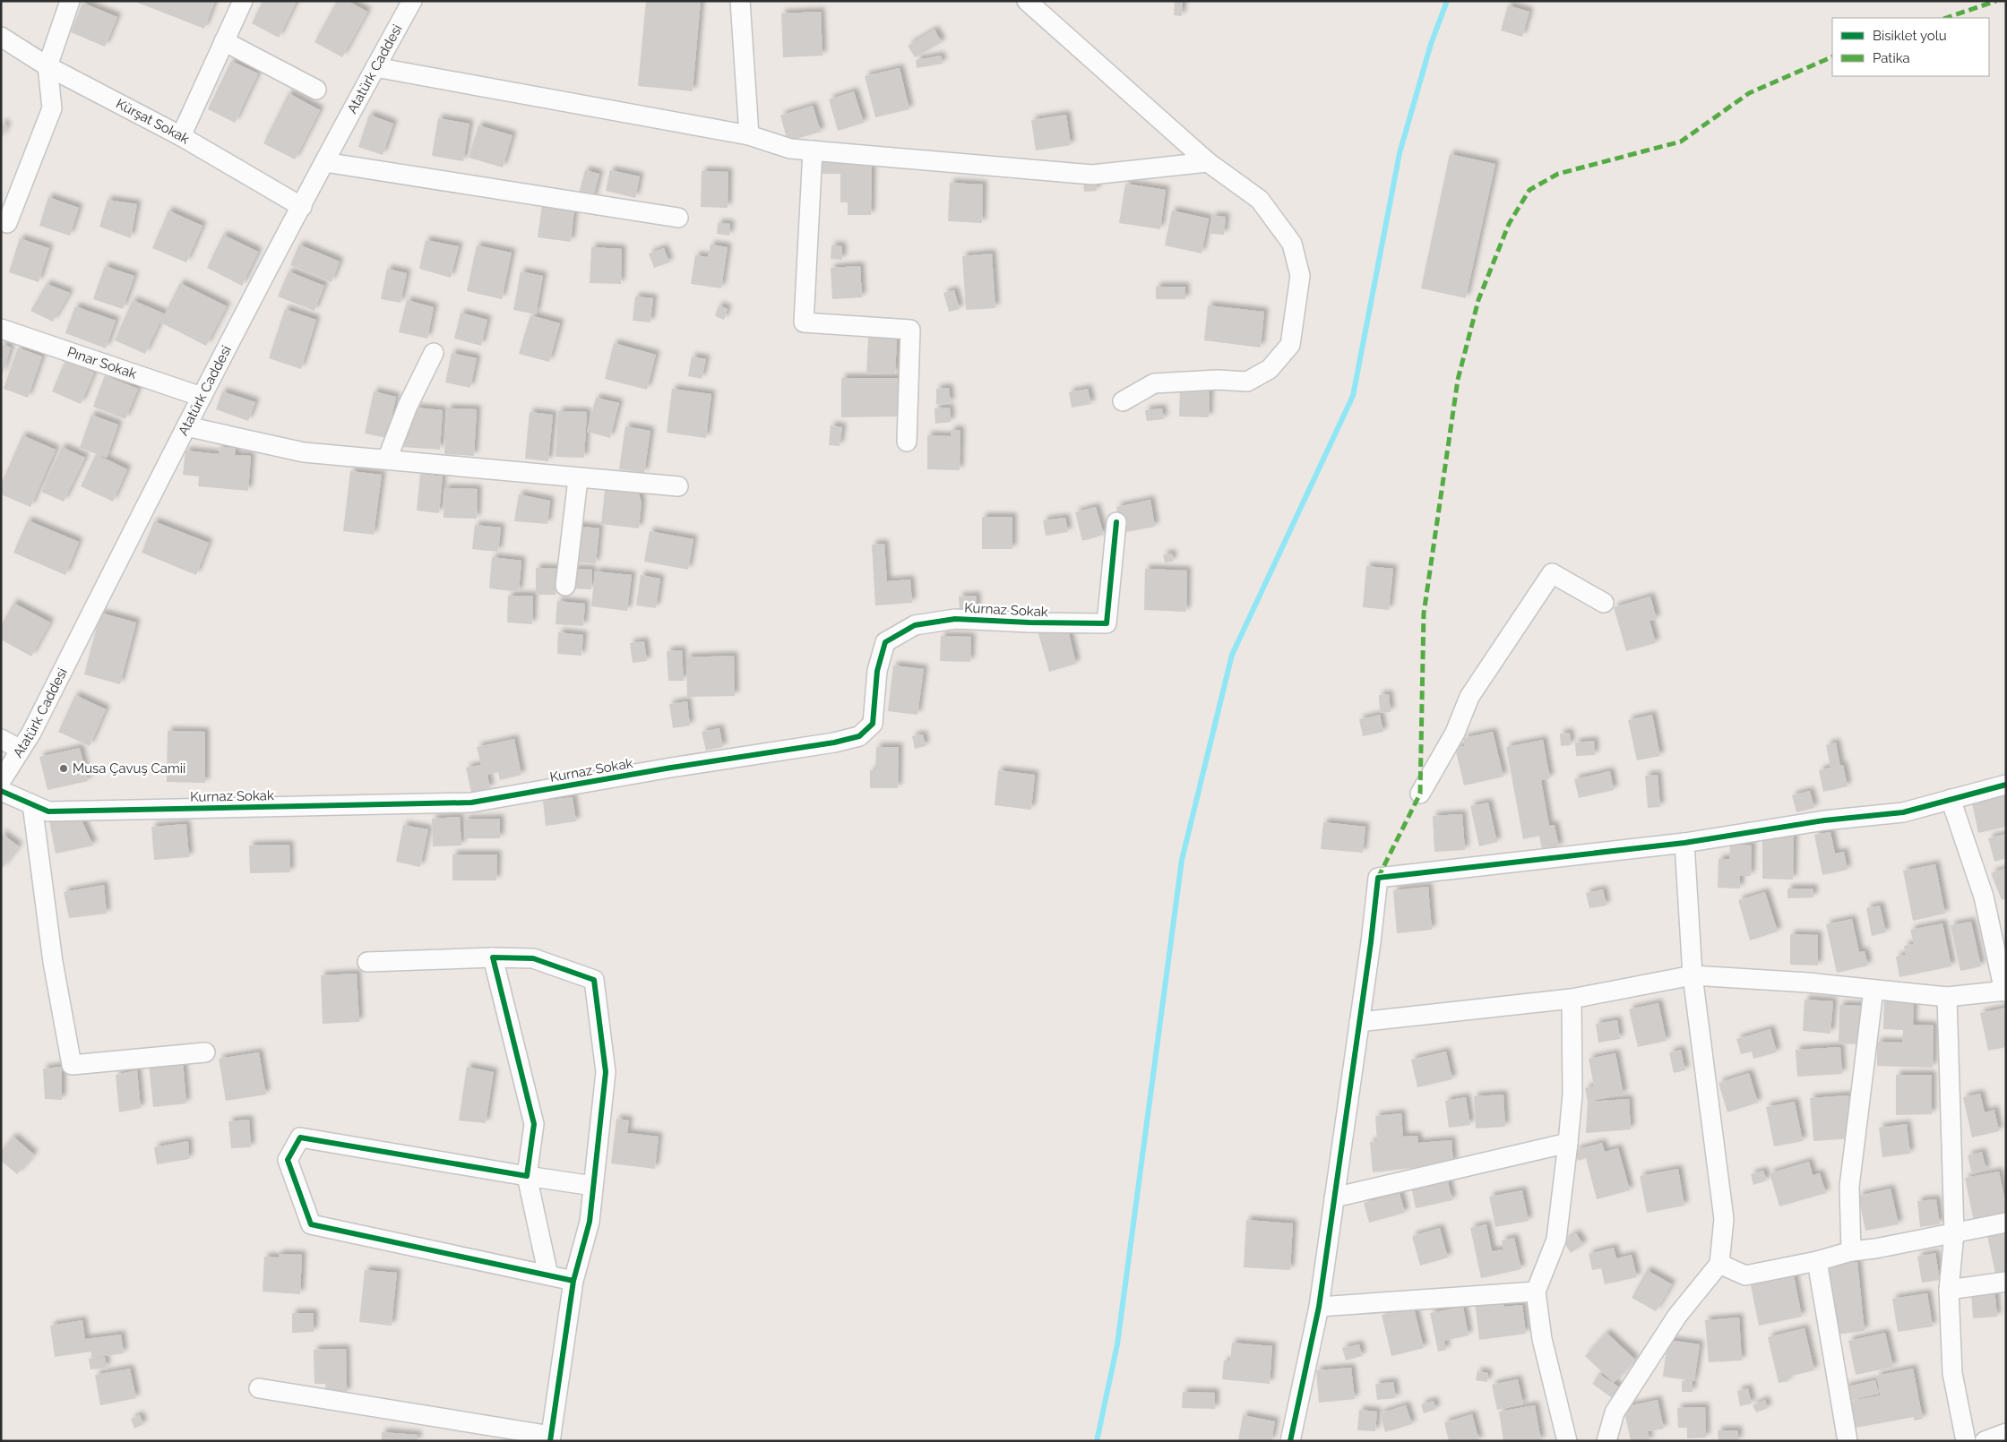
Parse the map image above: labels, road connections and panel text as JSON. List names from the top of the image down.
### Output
{
  "streets": {
    "street": [
      "Atatürk Caddesi",
      "Kürşat Sokak",
      "Pınar Sokak",
      "Kurnaz Sokak"
    ]
  },
  "crossings": [
    ["Atatürk Caddesi", "Kürşat Sokak"],
    ["Atatürk Caddesi", "Pınar Sokak"]
  ],
  "places": ["Musa Çavuş Camii"],
  "legend": ["Bisiklet yolu", "Patika"]
}
